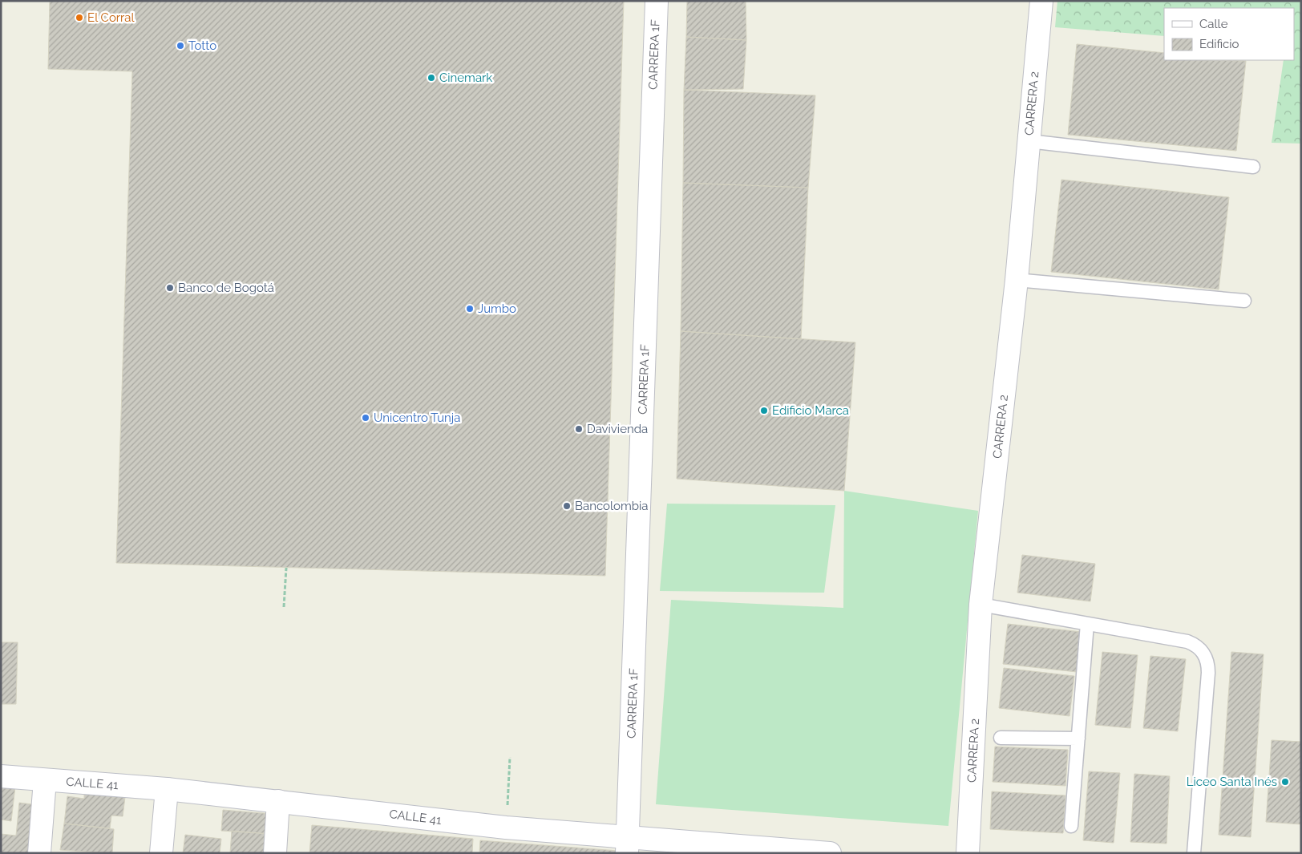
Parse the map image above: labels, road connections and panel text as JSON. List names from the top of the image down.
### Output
{
  "streets": {
    "street": ["CARRERA 1F", "CARRERA 2", "CALLE 41"]
  },
  "crossings": [
    ["CARRERA 1F", "CALLE 41"]
  ],
  "places": [
    "El Corral",
    "Totto",
    "Cinemark",
    "Banco de Bogotá",
    "Jumbo",
    "Edificio Marca",
    "Unicentro Tunja",
    "Davivienda",
    "Bancolombia",
    "Liceo Santa Inés"
  ],
  "legend": ["Calle", "Edificio"]
}
